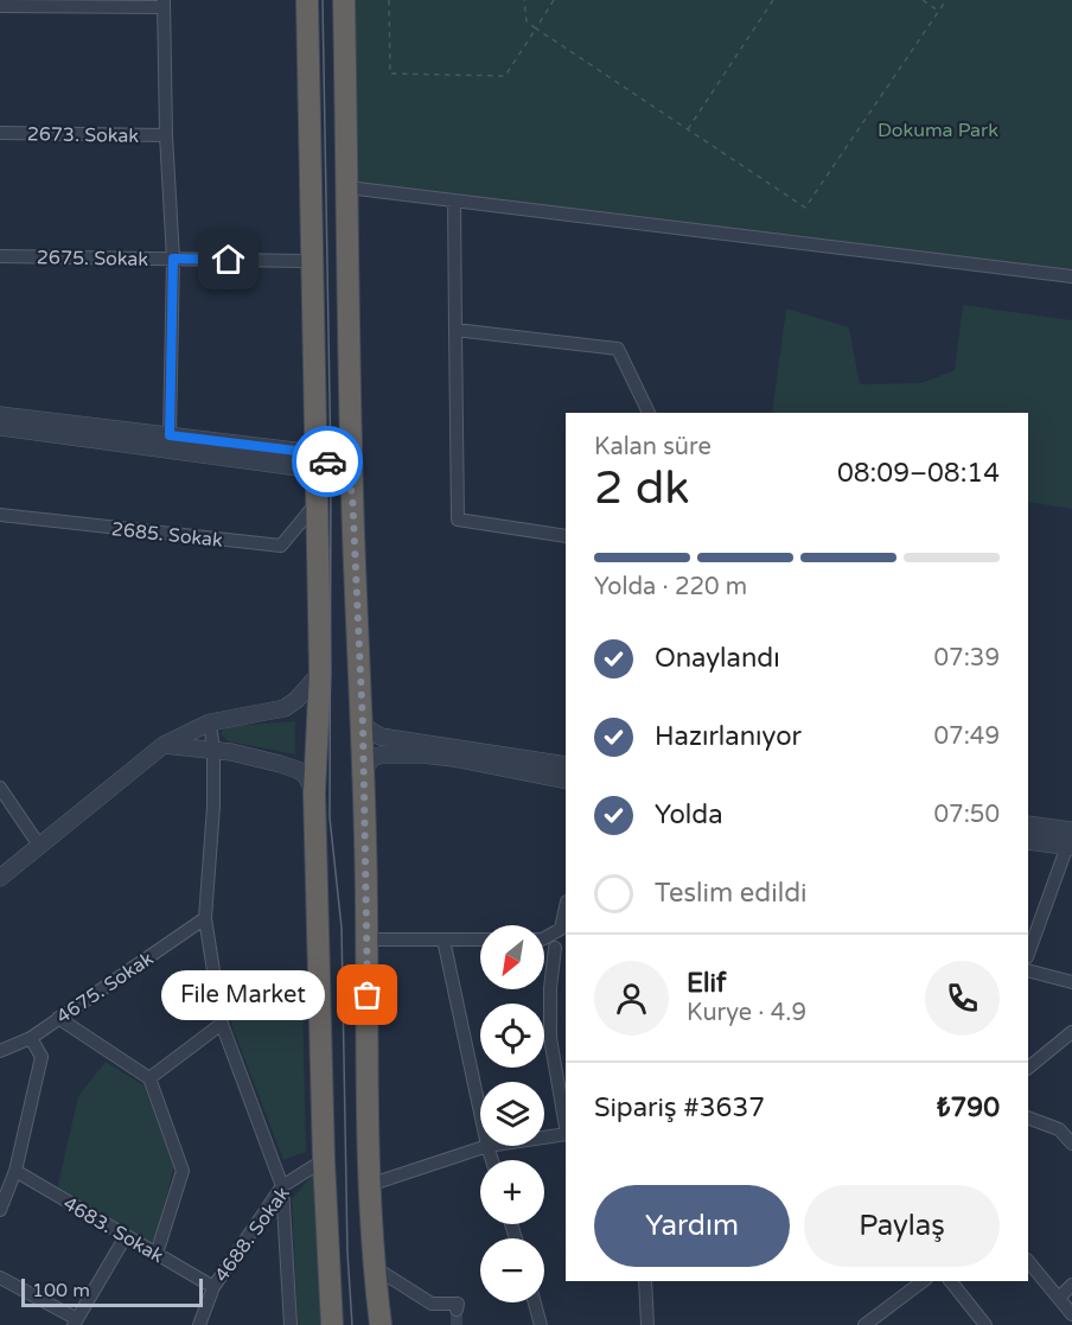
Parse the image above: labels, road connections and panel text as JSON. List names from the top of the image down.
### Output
{
  "streets": {
    "street": [
      "2673. Sokak",
      "2675. Sokak",
      "2685. Sokak",
      "4675. Sokak",
      "4683. Sokak",
      "4688. Sokak"
    ]
  },
  "crossings": [
    ["4683. Sokak", "4688. Sokak"]
  ],
  "parks": ["Dokuma Park"],
  "places": ["File Market"],
  "scale_bar": "100 m",
  "north": "bottom left",
  "page": {
    "heading": ["2 dk", "Kalan süre", "08:09–08:14"],
    "panel": [
      "Elif",
      "Kurye · 4.9",
      "Sipariş #3637",
      "₺790"
    ],
    "bar": "Yolda · 220 m",
    "list": [
      ["Onaylandı", "07:39"],
      ["Hazırlanıyor", "07:49"],
      ["Yolda", "07:50"],
      "Teslim edildi"
    ],
    "map_buttons": ["+", "−"],
    "bubble": "File Market",
    "buttons": ["Yardım", "Paylaş"],
    "scale": "100 m"
  }
}
